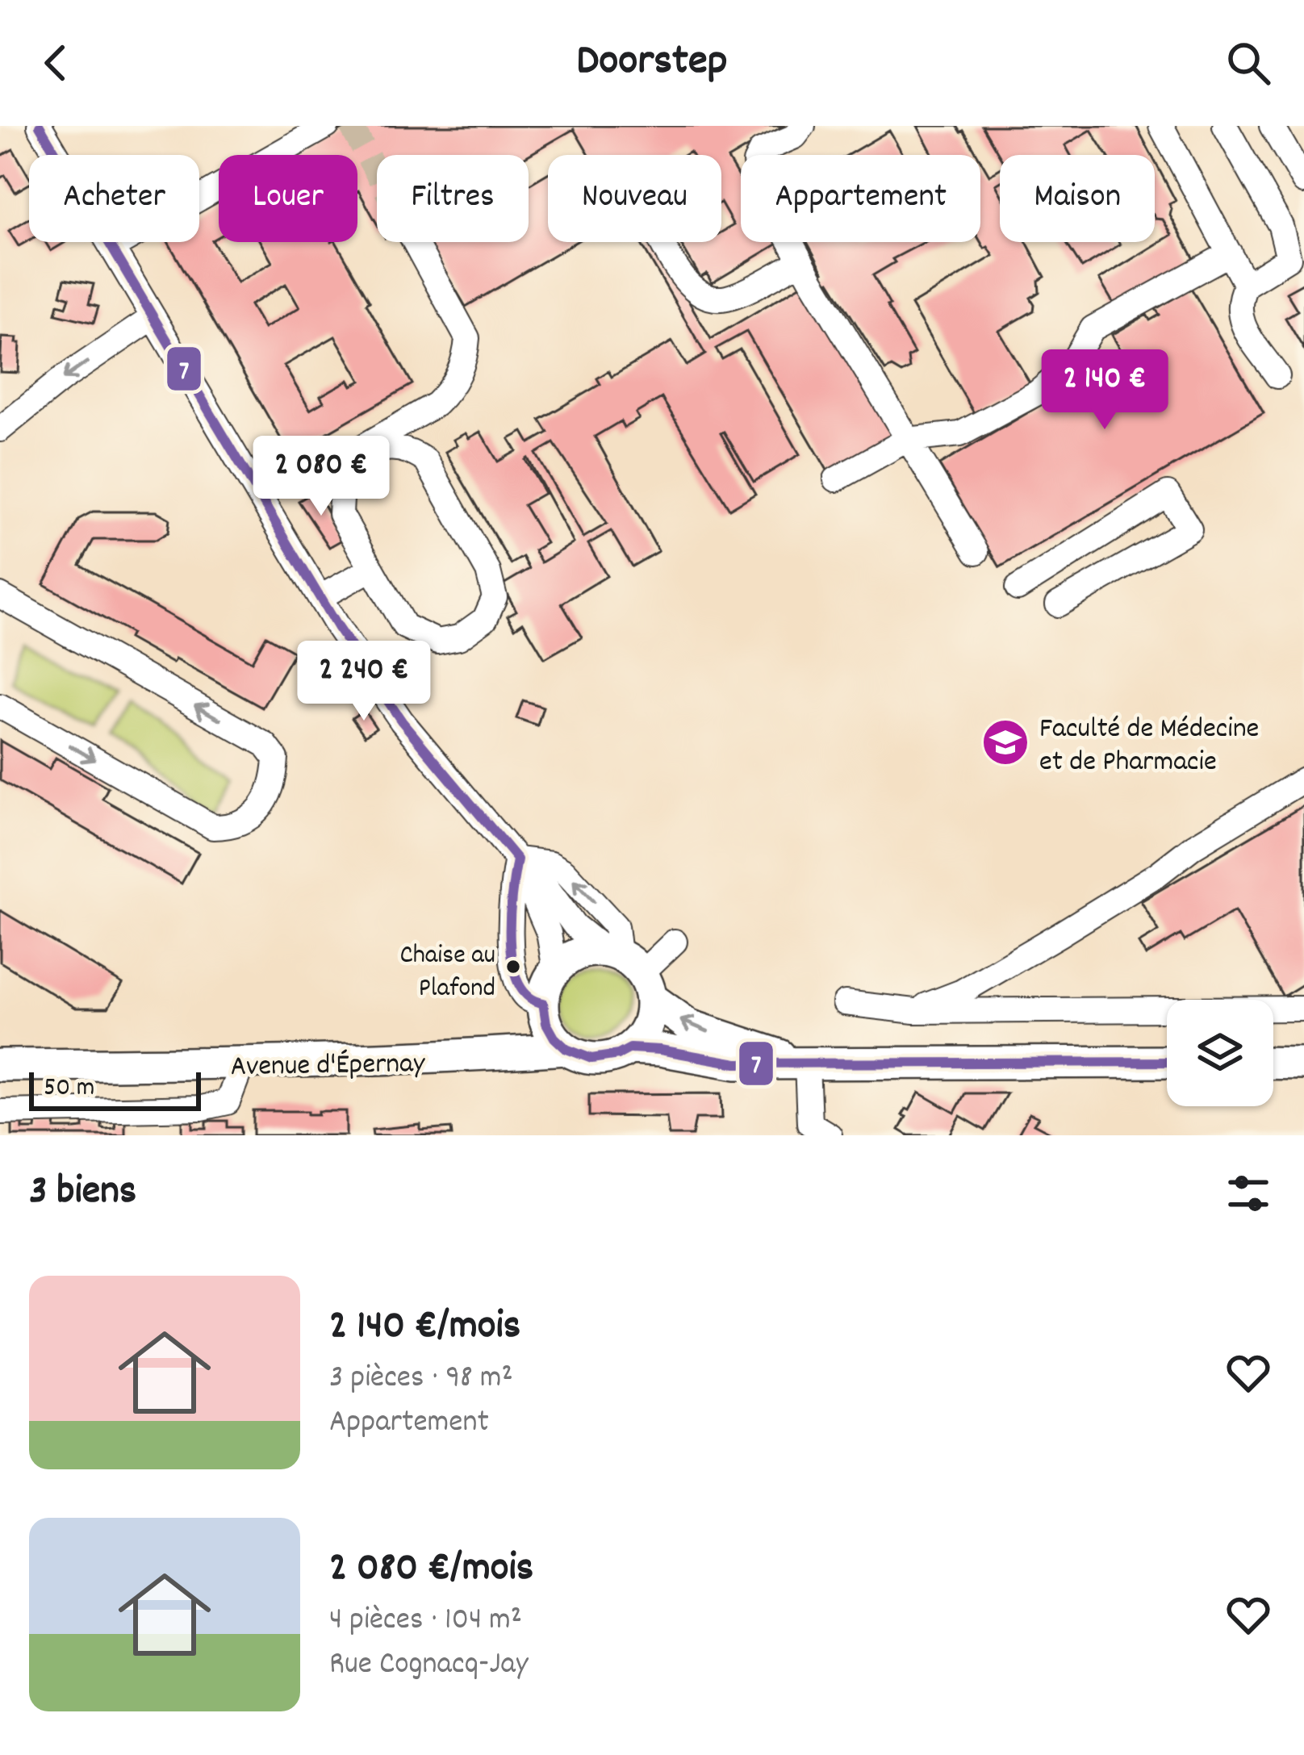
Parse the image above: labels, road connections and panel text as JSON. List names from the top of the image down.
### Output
{
  "streets": {
    "main road": ["Avenue d'Épernay"]
  },
  "places": {
    "school or university": ["Faculté de Médecine et de Pharmacie"],
    "other": ["Chaise au Plafond"]
  },
  "lines": ["transit line 7"],
  "scale_bar": "50 m",
  "page": {
    "header": "Doorstep",
    "chip": [
      "Acheter",
      "Louer",
      "Filtres",
      "Nouveau",
      "Appartement",
      "Maison"
    ],
    "price": ["2 140 €", "2 080 €", "2 240 €"],
    "scale": "50 m",
    "heading": "3 biens",
    "list": [
      {
        "name": "2 140 €/mois",
        "note": "3 pièces · 98 m² · Appartement"
      },
      {
        "name": "2 080 €/mois",
        "note": "4 pièces · 104 m² · Rue Cognacq-Jay"
      }
    ]
  }
}
